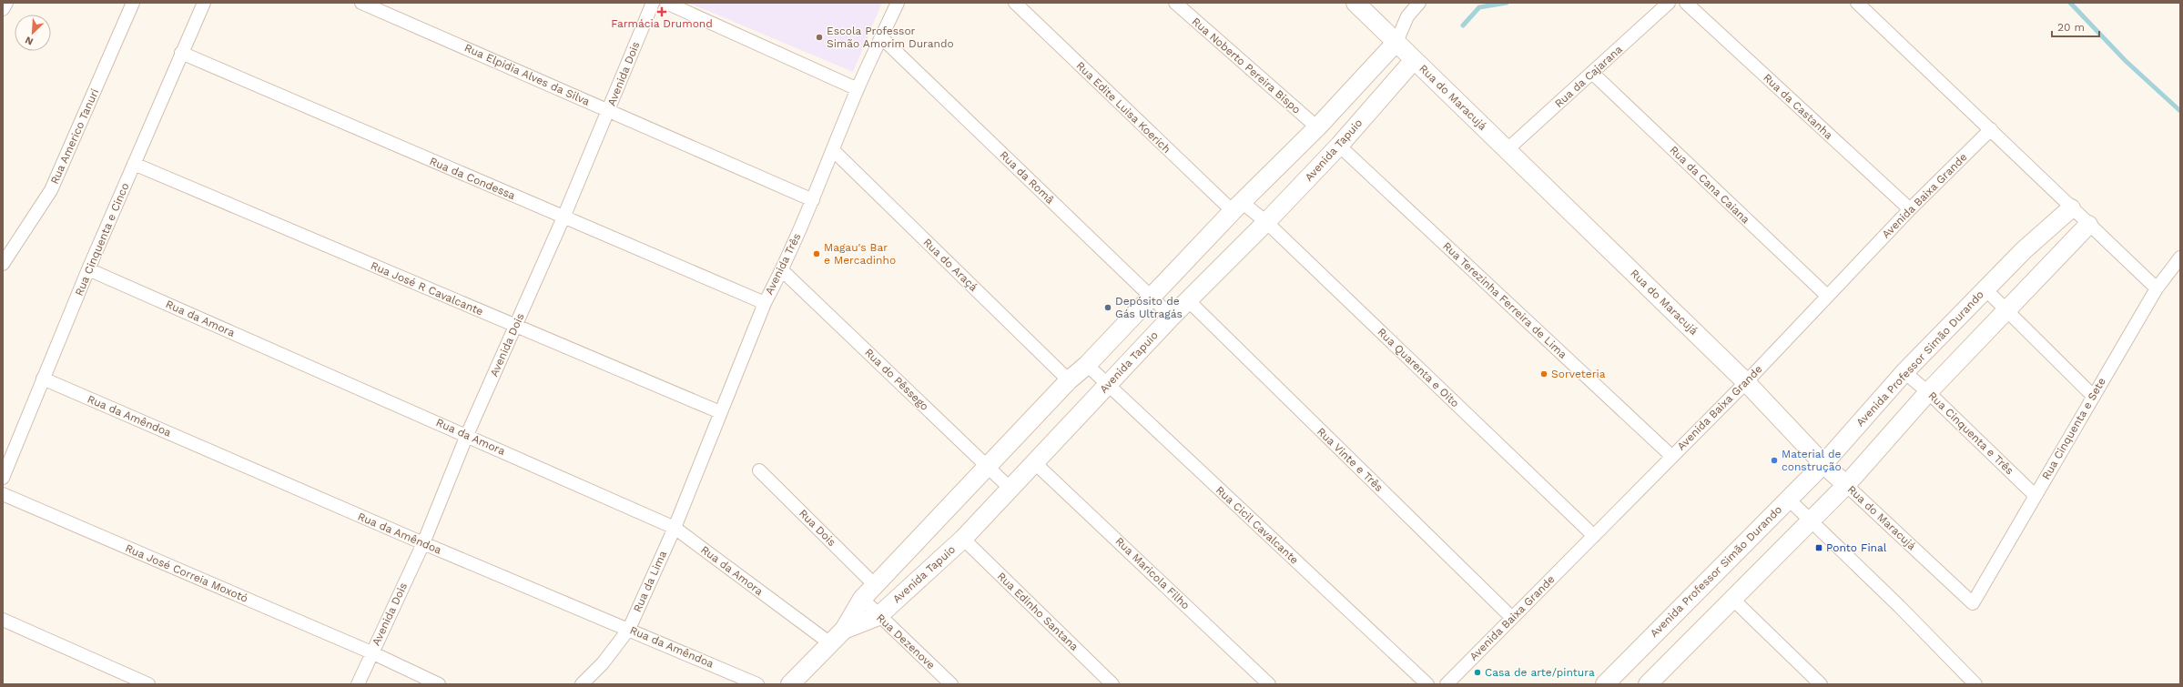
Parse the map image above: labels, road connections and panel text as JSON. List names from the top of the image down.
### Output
{
  "streets": {
    "street": [
      "Rua Noberto Pereira Bispo",
      "Avenida Dois",
      "Rua Elpidia Alves da Silva",
      "Rua da Cajarana",
      "Rua do Maracujá",
      "Rua da Castanha",
      "Rua Edite Luisa Koerich",
      "Rua Americo Tanuri",
      "Avenida Tapuio",
      "Rua da Româ",
      "Rua da Condessa",
      "Rua da Cana Caiana",
      "Avenida Baixa Grande",
      "Rua Cinquenta e Cinco",
      "Avenida Três",
      "Rua do Araçá",
      "Rua José R Cavalcante",
      "Rua Terezinha Ferreira de Lima",
      "Rua da Amora",
      "Avenida Professor Simão Durando",
      "Rua Quarenta e Oito",
      "Rua do Pêssego",
      "Rua da Amêndoa",
      "Rua Cinquenta e Sete",
      "Rua Cinquenta e Três",
      "Rua Vinte e Três",
      "Rua Cicil Cavalcante",
      "Rua Dois",
      "Rua José Correia Moxotó",
      "Rua Maricola Filho",
      "Rua da Lima",
      "Rua Edinho Santana",
      "Rua Dezenove"
    ]
  },
  "crossings": [
    ["Rua Noberto Pereira Bispo", "Avenida Tapuio"],
    ["Avenida Dois", "Rua Elpidia Alves da Silva"],
    ["Avenida Dois", "Rua da Condessa"],
    ["Avenida Dois", "Rua José R Cavalcante"],
    ["Avenida Dois", "Rua da Amora"],
    ["Avenida Dois", "Rua da Amêndoa"],
    ["Avenida Dois", "Rua José Correia Moxotó"],
    ["Rua Elpidia Alves da Silva", "Avenida Três"],
    ["Rua da Cajarana", "Rua do Maracujá"],
    ["Rua da Cajarana", "Rua da Cana Caiana"],
    ["Rua do Maracujá", "Avenida Tapuio"],
    ["Rua do Maracujá", "Avenida Baixa Grande"],
    ["Rua do Maracujá", "Avenida Professor Simão Durando"],
    ["Rua do Maracujá", "Rua Cinquenta e Sete"],
    ["Rua da Castanha", "Avenida Baixa Grande"],
    ["Rua Edite Luisa Koerich", "Avenida Tapuio"],
    ["Rua Edite Luisa Koerich", "Rua Quarenta e Oito"],
    ["Avenida Tapuio", "Rua da Româ"],
    ["Avenida Tapuio", "Rua do Araçá"],
    ["Avenida Tapuio", "Rua Terezinha Ferreira de Lima"],
    ["Avenida Tapuio", "Rua da Amora"],
    ["Avenida Tapuio", "Rua Quarenta e Oito"],
    ["Avenida Tapuio", "Rua do Pêssego"],
    ["Avenida Tapuio", "Rua Vinte e Três"],
    ["Avenida Tapuio", "Rua Cicil Cavalcante"],
    ["Avenida Tapuio", "Rua Dois"],
    ["Avenida Tapuio", "Rua Maricola Filho"],
    ["Avenida Tapuio", "Rua Edinho Santana"],
    ["Avenida Tapuio", "Rua Dezenove"],
    ["Rua da Româ", "Avenida Três"],
    ["Rua da Condessa", "Rua Cinquenta e Cinco"],
    ["Rua da Condessa", "Avenida Três"],
    ["Rua da Cana Caiana", "Avenida Baixa Grande"],
    ["Avenida Baixa Grande", "Rua Terezinha Ferreira de Lima"],
    ["Avenida Baixa Grande", "Rua Quarenta e Oito"],
    ["Avenida Baixa Grande", "Rua Vinte e Três"],
    ["Rua Cinquenta e Cinco", "Rua José R Cavalcante"],
    ["Rua Cinquenta e Cinco", "Rua da Amora"],
    ["Rua Cinquenta e Cinco", "Rua da Amêndoa"],
    ["Avenida Três", "Rua do Araçá"],
    ["Avenida Três", "Rua José R Cavalcante"],
    ["Avenida Três", "Rua da Amora"],
    ["Avenida Três", "Rua do Pêssego"],
    ["Avenida Três", "Rua da Lima"],
    ["Rua da Amora", "Rua da Lima"],
    ["Avenida Professor Simão Durando", "Rua Cinquenta e Três"],
    ["Rua da Amêndoa", "Rua da Lima"],
    ["Rua Cinquenta e Sete", "Rua Cinquenta e Três"]
  ],
  "places": {
    "health": ["Farmácia Drumond"],
    "other": [
      "Escola Professor Simão Amorim Durando",
      "Magau's Bar e Mercadinho",
      "Depósito de Gás Ultragás",
      "Sorveteria",
      "Material de construção",
      "Casa de arte/pintura"
    ],
    "transit": ["Ponto Final"]
  },
  "scale_bar": "20 m",
  "north": "bottom left"
}
